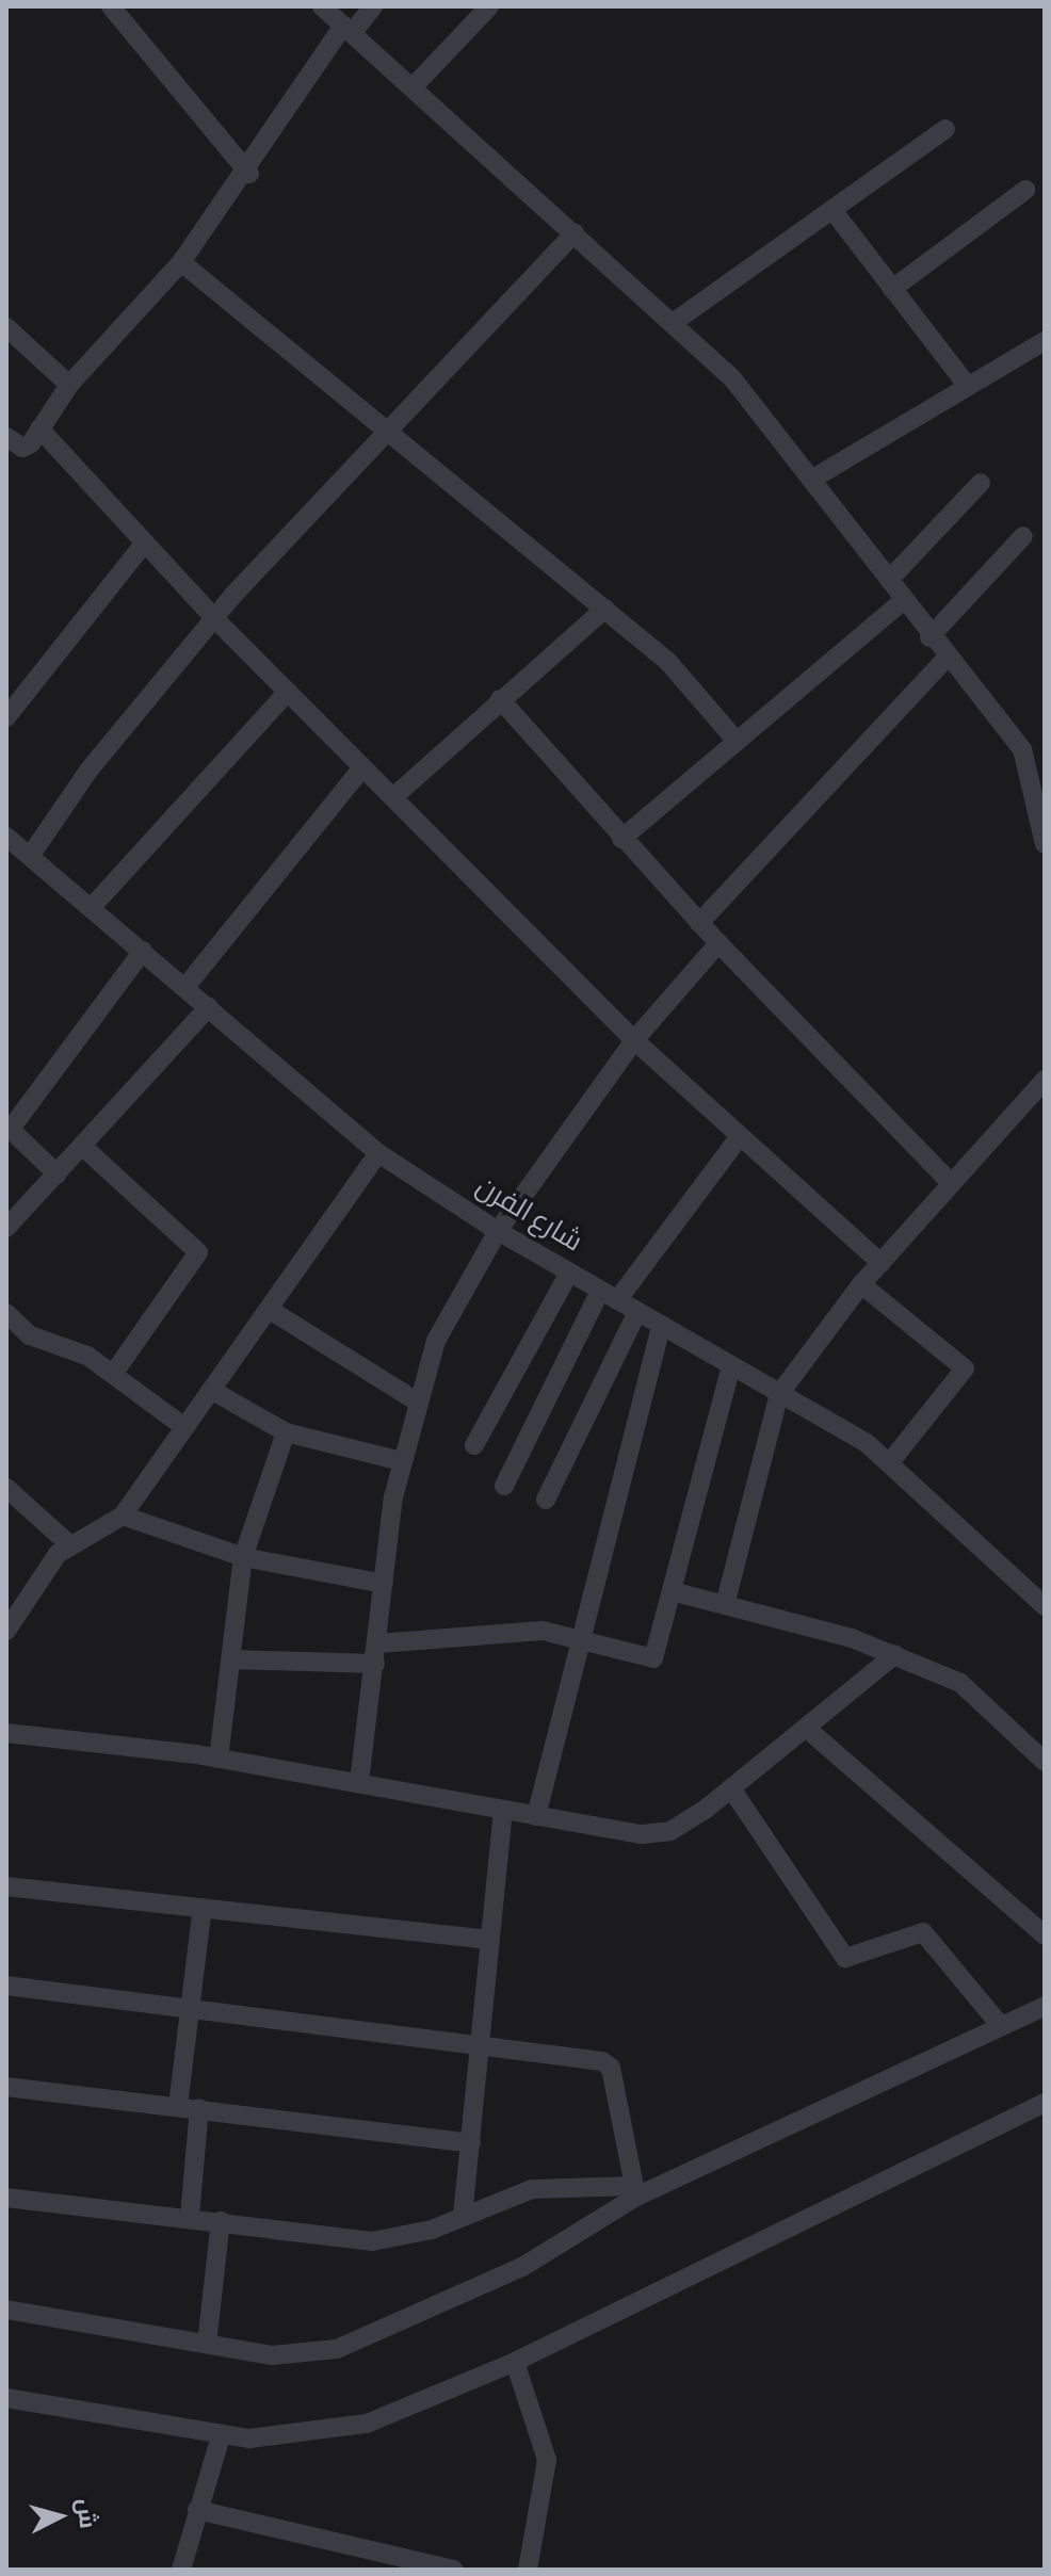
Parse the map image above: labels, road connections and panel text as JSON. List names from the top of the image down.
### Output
{
  "streets": {
    "street": ["شارع الفرن"]
  },
  "north": "right"
}
